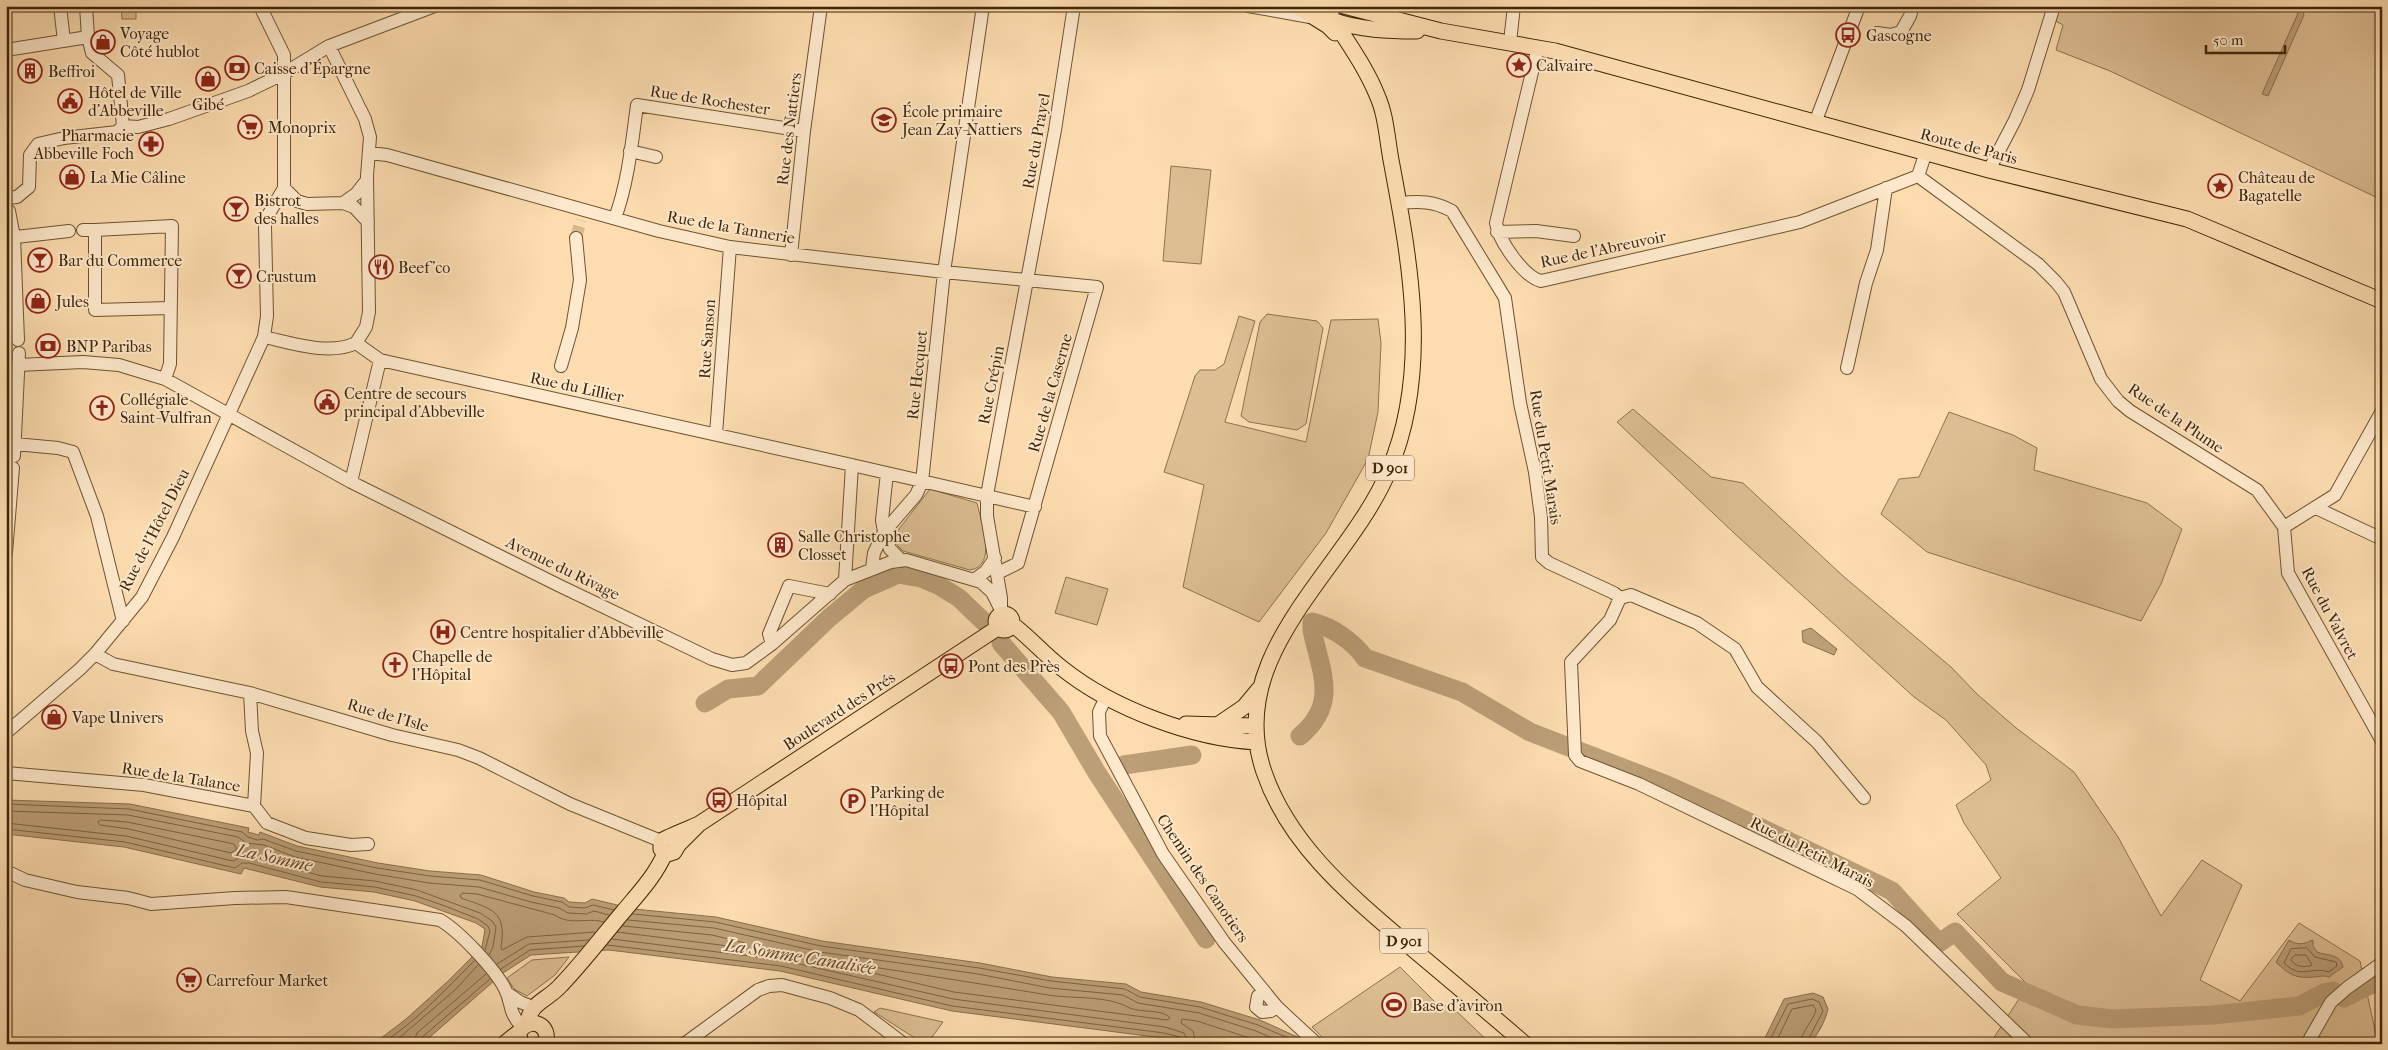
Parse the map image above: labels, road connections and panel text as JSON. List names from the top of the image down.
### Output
{
  "streets": {
    "main road": ["Route de Paris", "D 901", "Boulevard des Prés"],
    "street": [
      "Rue de Rochester",
      "Rue des Nattiers",
      "Rue du Prayel",
      "Rue de la Tannerie",
      "Rue de l'Abreuvoir",
      "Rue Sanson",
      "Rue Hecquet",
      "Rue Crépin",
      "Rue du Lillier",
      "Rue de la Caserne",
      "Rue de la Plume",
      "Rue du Petit Marais",
      "Rue de l'Hôtel Dieu",
      "Avenue du Rivage",
      "Rue du Valvret",
      "Rue de l'Isle",
      "Rue de la Talance",
      "Chemin des Canotiers"
    ]
  },
  "crossings": [
    ["Rue de Rochester", "Rue des Nattiers"],
    ["Rue de Rochester", "Rue de la Tannerie"],
    ["Rue des Nattiers", "Rue de la Tannerie"],
    ["Rue du Prayel", "Rue de la Tannerie"],
    ["Rue du Prayel", "Rue Crépin"],
    ["Rue de la Tannerie", "Rue Sanson"],
    ["Rue de la Tannerie", "Rue Hecquet"],
    ["Rue de la Tannerie", "Rue Crépin"],
    ["Rue de la Tannerie", "Rue de la Caserne"],
    ["Rue de l'Abreuvoir", "Rue de la Plume"],
    ["Rue Sanson", "Rue du Lillier"],
    ["Rue Hecquet", "Rue du Lillier"],
    ["Rue Crépin", "Rue du Lillier"],
    ["Rue Crépin", "Rue de la Caserne"],
    ["Rue Crépin", "Boulevard des Prés"],
    ["Rue du Lillier", "Rue de la Caserne"],
    ["Rue de la Plume", "Rue du Valvret"],
    ["Rue du Petit Marais", "D 901"],
    ["Rue de l'Hôtel Dieu", "Avenue du Rivage"],
    ["Rue de l'Hôtel Dieu", "Rue de l'Isle"],
    ["Boulevard des Prés", "Rue de l'Isle"]
  ],
  "water": ["La Somme", "La Somme Canalisée"],
  "places": {
    "bus stop": ["Gascogne", "Pont des Près", "Hôpital"],
    "shop": [
      "Voyage Côté hublot",
      "Gibé",
      "La Mie Câline",
      "Jules",
      "Vape Univers"
    ],
    "place": ["Calvaire", "Château de Bagatelle"],
    "bank": ["Caisse d'Épargne", "BNP Paribas"],
    "building": ["Beffroi", "Salle Christophe Closset"],
    "public building": ["Hôtel de Ville d'Abbeville", "Centre de secours principal d'Abbeville"],
    "school or university": ["École primaire Jean Zay-Nattiers"],
    "supermarket": ["Monoprix", "Carrefour Market"],
    "pharmacy": ["Pharmacie Abbeville Foch"],
    "bar": ["Bistrot des halles", "Bar du Commerce", "Crustum"],
    "restaurant": ["Beef'co"],
    "church": ["Collégiale Saint-Vulfran", "Chapelle de l'Hôpital"],
    "hospital": ["Centre hospitalier d'Abbeville"],
    "parking": ["Parking de l'Hôpital"],
    "sports": ["Base d'aviron"]
  },
  "scale_bar": "50 m"
}
